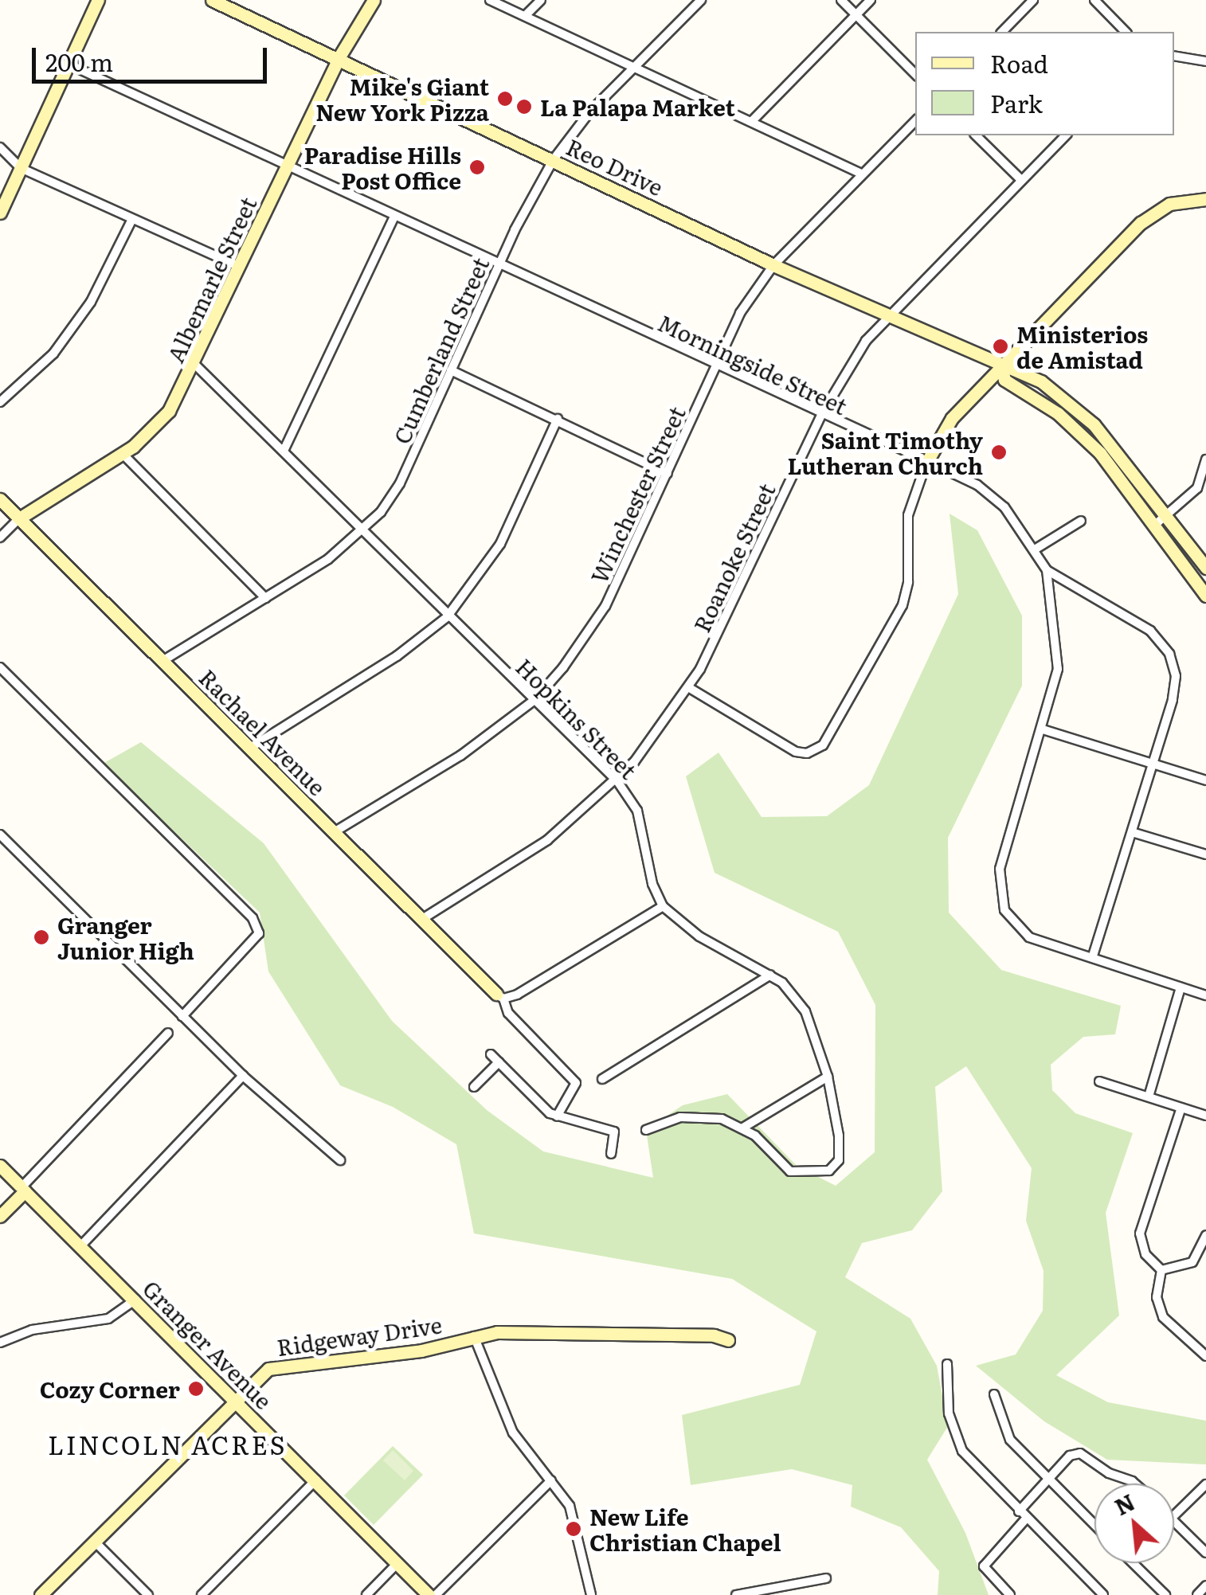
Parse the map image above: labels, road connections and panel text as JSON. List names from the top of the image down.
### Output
{
  "streets": {
    "street": [
      "Reo Drive",
      "Albemarle Street",
      "Cumberland Street",
      "Morningside Street",
      "Winchester Street",
      "Roanoke Street",
      "Hopkins Street",
      "Rachael Avenue",
      "Ridgeway Drive",
      "Granger Avenue"
    ]
  },
  "crossings": [
    ["Reo Drive", "Albemarle Street"],
    ["Reo Drive", "Cumberland Street"],
    ["Reo Drive", "Winchester Street"],
    ["Reo Drive", "Roanoke Street"],
    ["Albemarle Street", "Morningside Street"],
    ["Albemarle Street", "Hopkins Street"],
    ["Albemarle Street", "Rachael Avenue"],
    ["Cumberland Street", "Morningside Street"],
    ["Cumberland Street", "Hopkins Street"],
    ["Cumberland Street", "Rachael Avenue"],
    ["Morningside Street", "Winchester Street"],
    ["Morningside Street", "Roanoke Street"],
    ["Winchester Street", "Hopkins Street"],
    ["Winchester Street", "Rachael Avenue"],
    ["Roanoke Street", "Hopkins Street"],
    ["Roanoke Street", "Rachael Avenue"],
    ["Ridgeway Drive", "Granger Avenue"]
  ],
  "districts": ["LINCOLN ACRES"],
  "places": [
    "Mike's Giant New York Pizza",
    "La Palapa Market",
    "Paradise Hills Post Office",
    "Ministerios de Amistad",
    "Saint Timothy Lutheran Church",
    "Granger Junior High",
    "Cozy Corner",
    "New Life Christian Chapel"
  ],
  "legend": ["Road", "Park"],
  "scale_bar": "200 m",
  "north": "top left"
}
